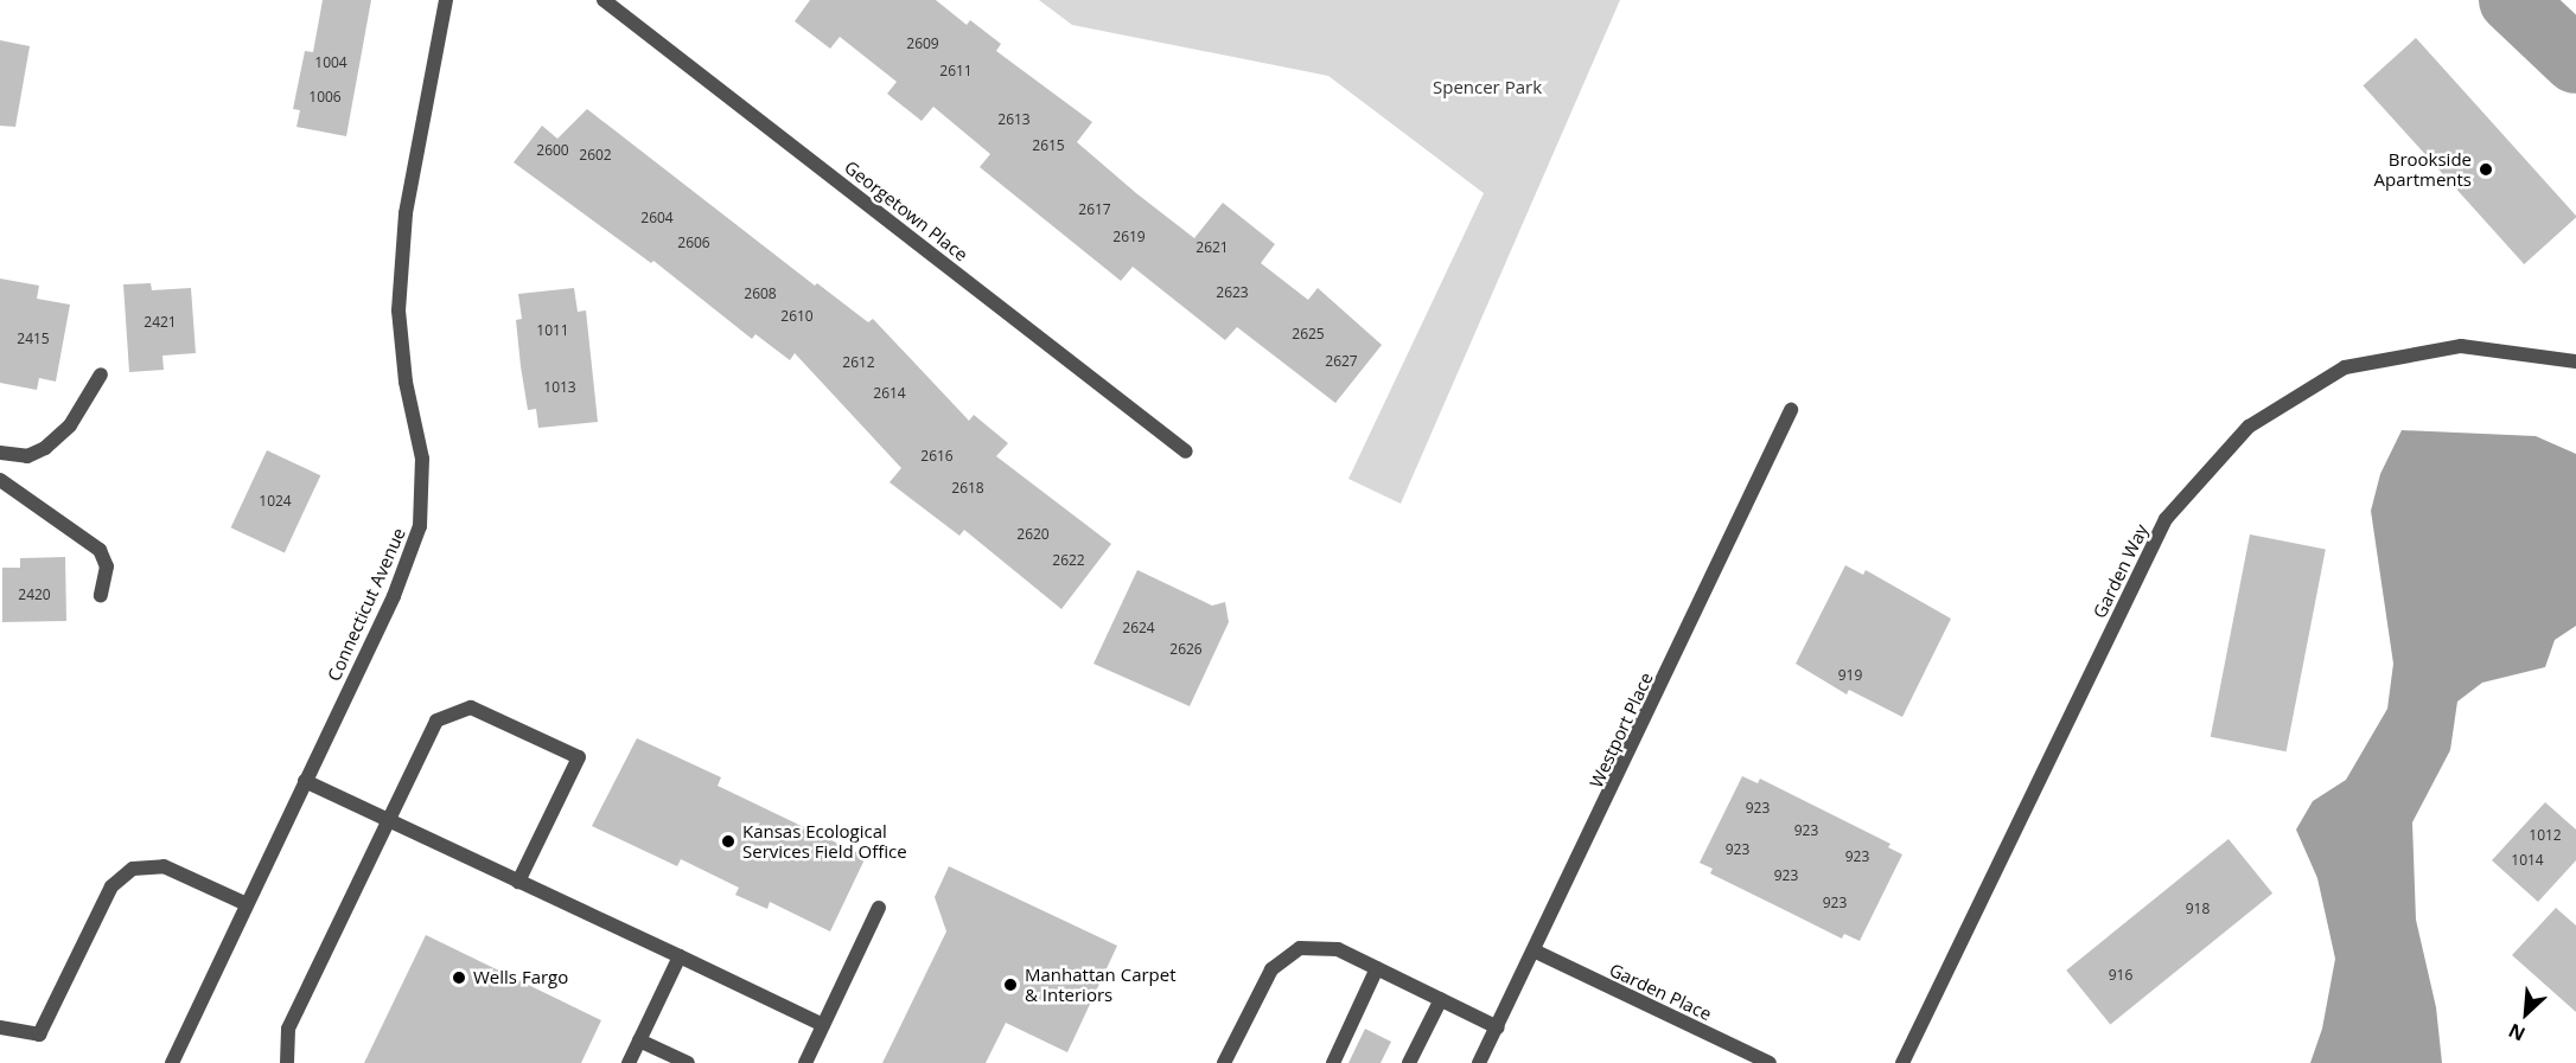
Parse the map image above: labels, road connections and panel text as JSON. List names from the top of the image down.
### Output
{
  "streets": {
    "street": [
      "Georgetown Place",
      "Garden Way",
      "Connecticut Avenue",
      "Westport Place",
      "Garden Place"
    ]
  },
  "crossings": [
    ["Westport Place", "Garden Place"]
  ],
  "parks": ["Spencer Park"],
  "places": [
    "Brookside Apartments",
    "Kansas Ecological Services Field Office",
    "Wells Fargo",
    "Manhattan Carpet & Interiors"
  ],
  "house_numbers": [
    "2609",
    "1004",
    "2611",
    "1006",
    "2613",
    "2615",
    "2600",
    "2602",
    "2617",
    "2604",
    "2619",
    "2606",
    "2621",
    "2623",
    "2608",
    "2610",
    "2421",
    "1011",
    "2625",
    "2415",
    "2627",
    "2612",
    "1013",
    "2614",
    "2616",
    "2618",
    "1024",
    "2620",
    "2622",
    "2420",
    "2624",
    "2626",
    "919",
    "923",
    "923",
    "1012",
    "923",
    "923",
    "1014",
    "923",
    "923",
    "918",
    "916"
  ],
  "north": "bottom left"
}
